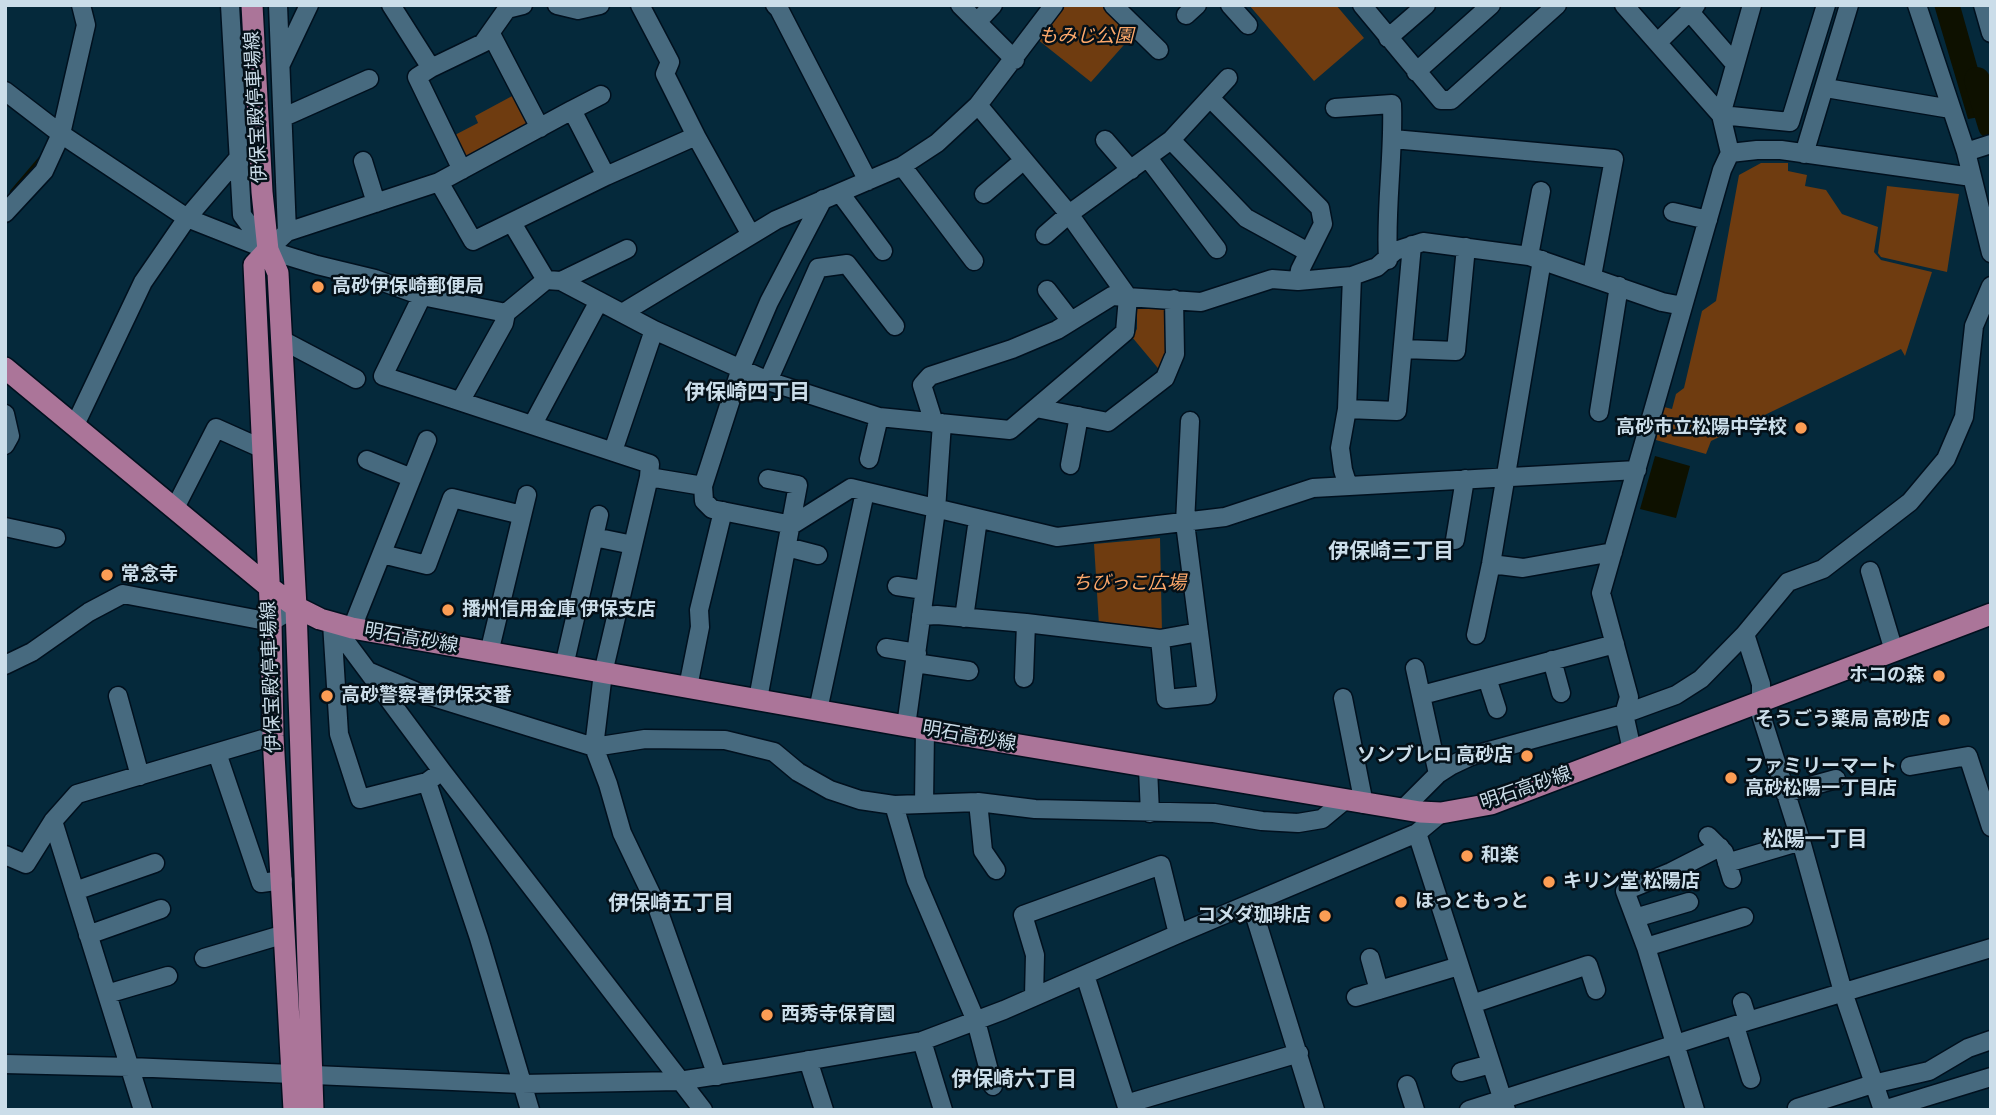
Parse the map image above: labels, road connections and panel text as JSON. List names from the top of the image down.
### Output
{
  "streets": {
    "main road": ["伊保宝殿停車場線", "明石高砂線"]
  },
  "crossings": [
    ["伊保宝殿停車場線", "明石高砂線"]
  ],
  "districts": [
    "伊保崎四丁目",
    "伊保崎三丁目",
    "松陽一丁目",
    "伊保崎五丁目",
    "伊保崎六丁目"
  ],
  "parks": ["もみじ公園", "ちびっこ広場"],
  "places": [
    "高砂伊保崎郵便局",
    "高砂市立松陽中学校",
    "常念寺",
    "播州信用金庫 伊保支店",
    "ホコの森",
    "高砂警察署伊保交番",
    "そうごう薬局 高砂店",
    "ソンブレロ 高砂店",
    "ファミリーマート 高砂松陽一丁目店",
    "和楽",
    "キリン堂 松陽店",
    "ほっともっと",
    "コメダ珈琲店",
    "西秀寺保育園"
  ]
}
